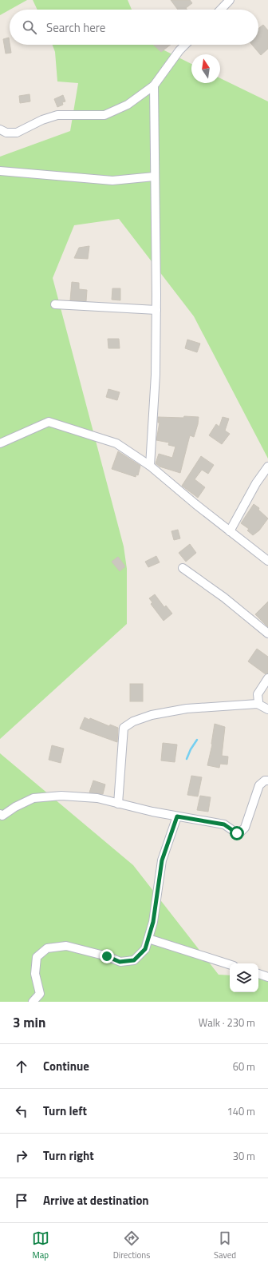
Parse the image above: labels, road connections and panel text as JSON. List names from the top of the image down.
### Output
{
  "north": "top",
  "page": {
    "search": "Search here",
    "heading": ["3 min", "Walk · 230 m"],
    "list": [
      ["Continue", "60 m"],
      ["Turn left", "140 m"],
      ["Turn right", "30 m"],
      "Arrive at destination"
    ],
    "nav": ["Map", "Directions", "Saved"]
  }
}
